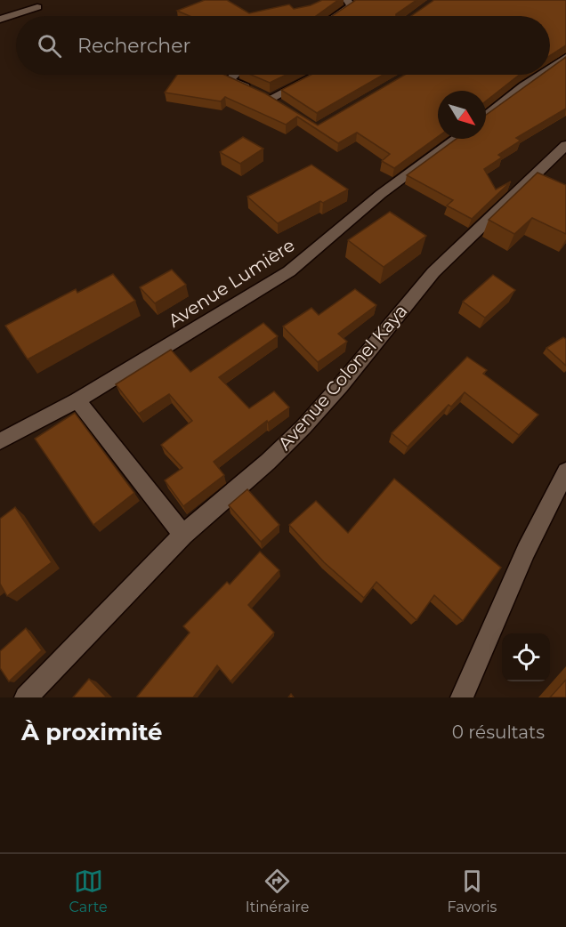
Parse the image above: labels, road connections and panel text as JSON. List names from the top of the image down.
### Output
{
  "streets": {
    "street": ["Avenue Lumière", "Avenue Colonel Kaya"]
  },
  "north": "bottom right",
  "page": {
    "search": "Rechercher",
    "heading": ["À proximité", "0 résultats"],
    "nav": ["Carte", "Itinéraire", "Favoris"]
  }
}
